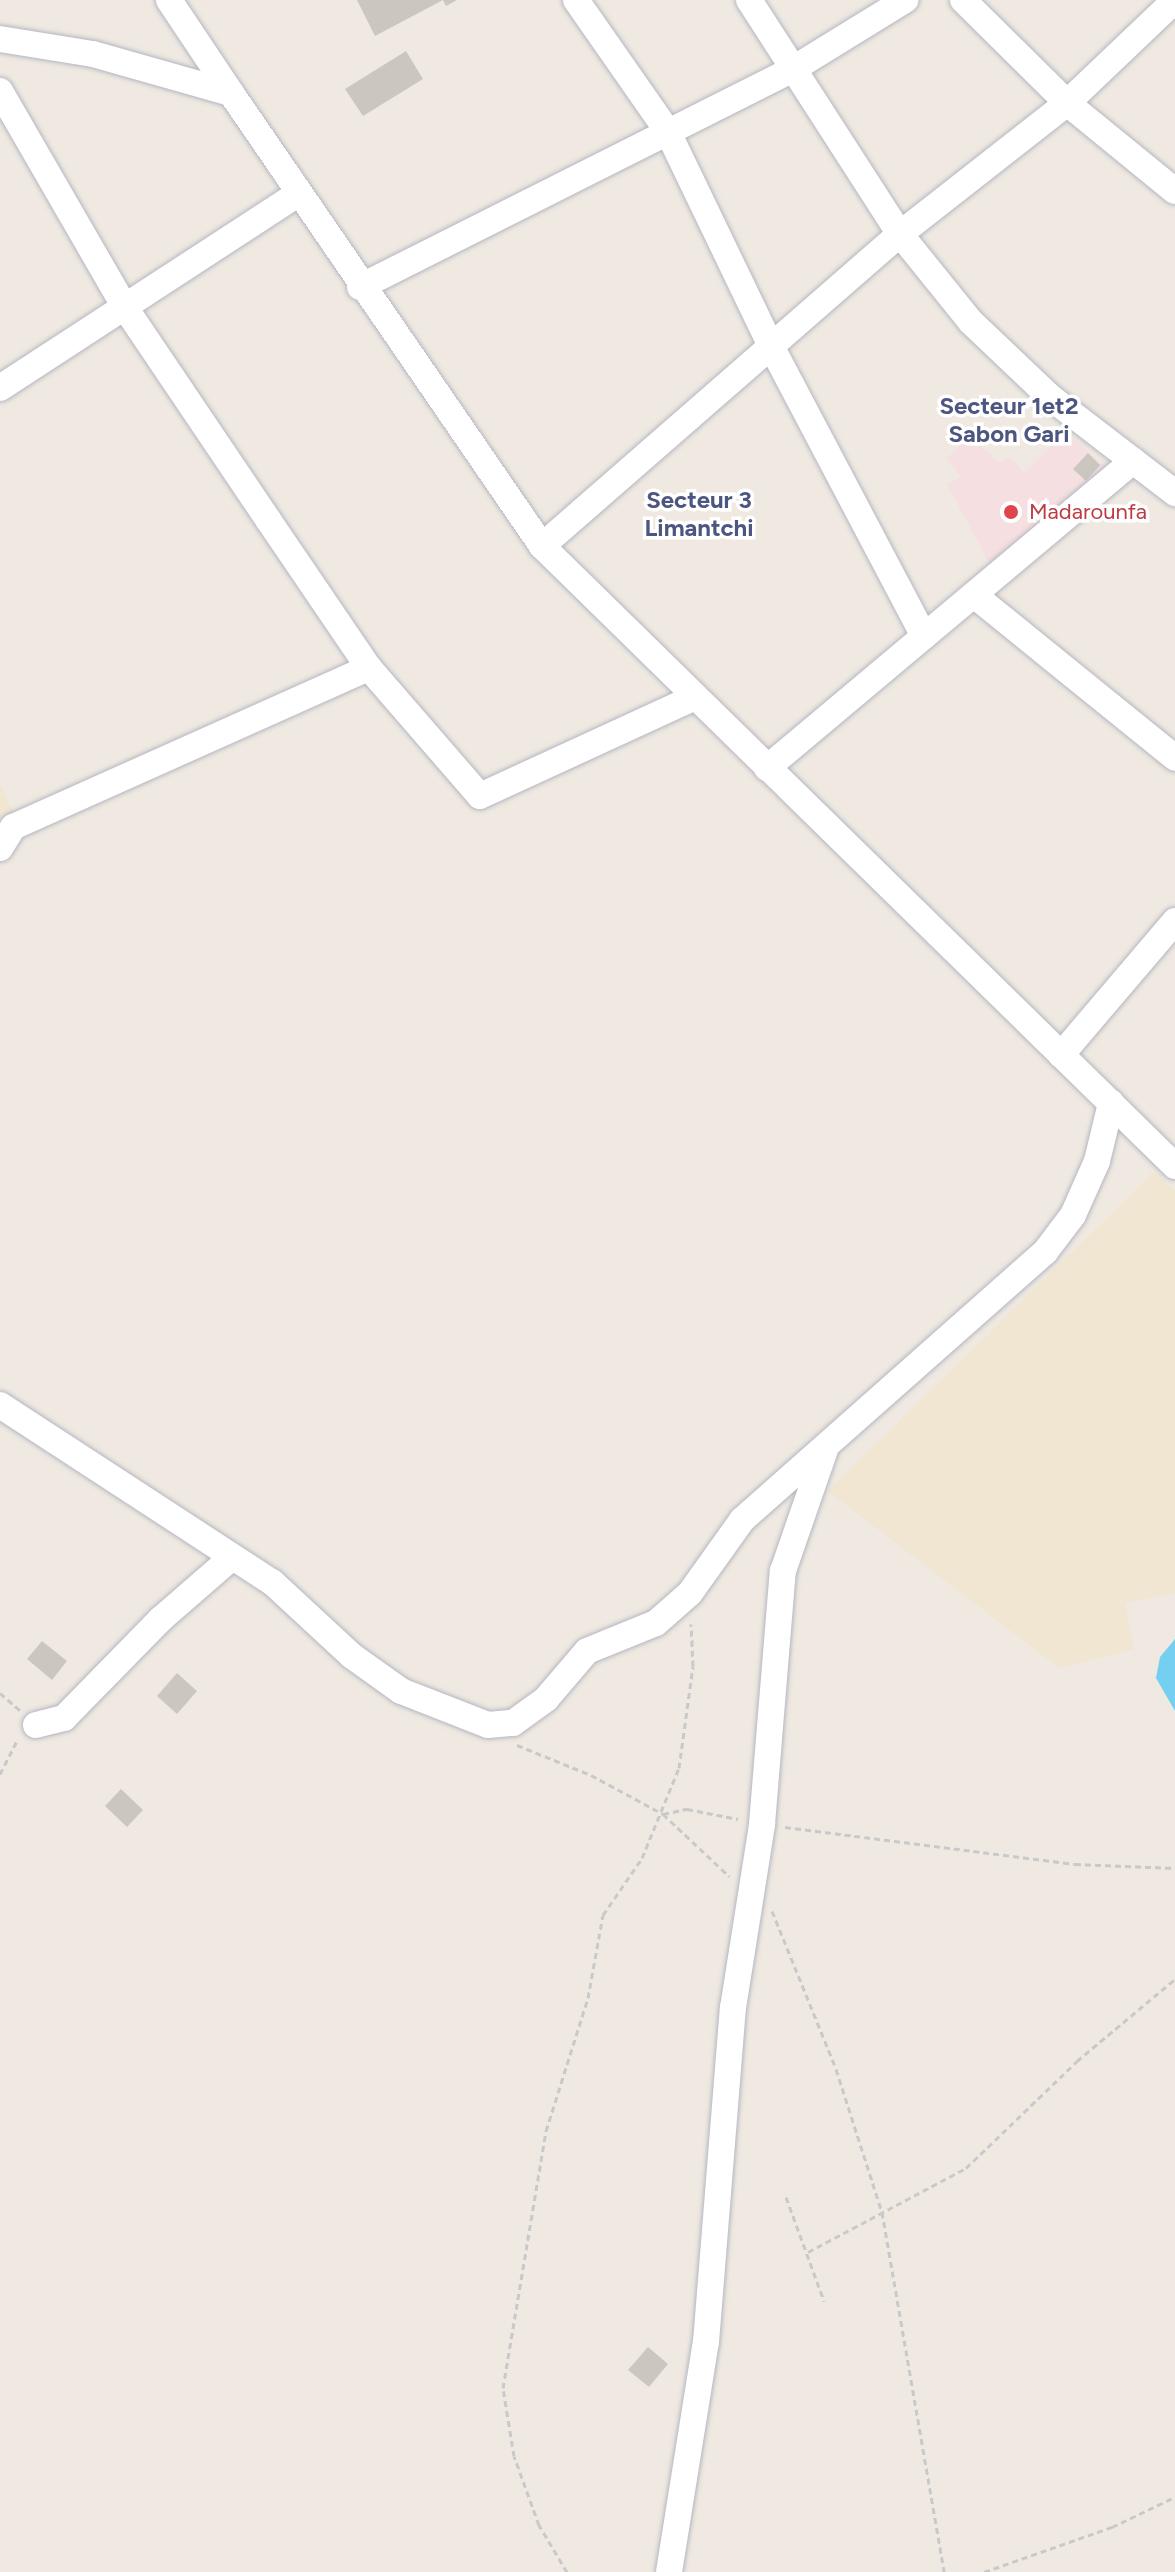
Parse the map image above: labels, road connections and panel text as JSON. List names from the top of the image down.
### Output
{
  "districts": ["Secteur 1et2 Sabon Gari", "Secteur 3 Limantchi"],
  "places": ["Madarounfa"]
}
